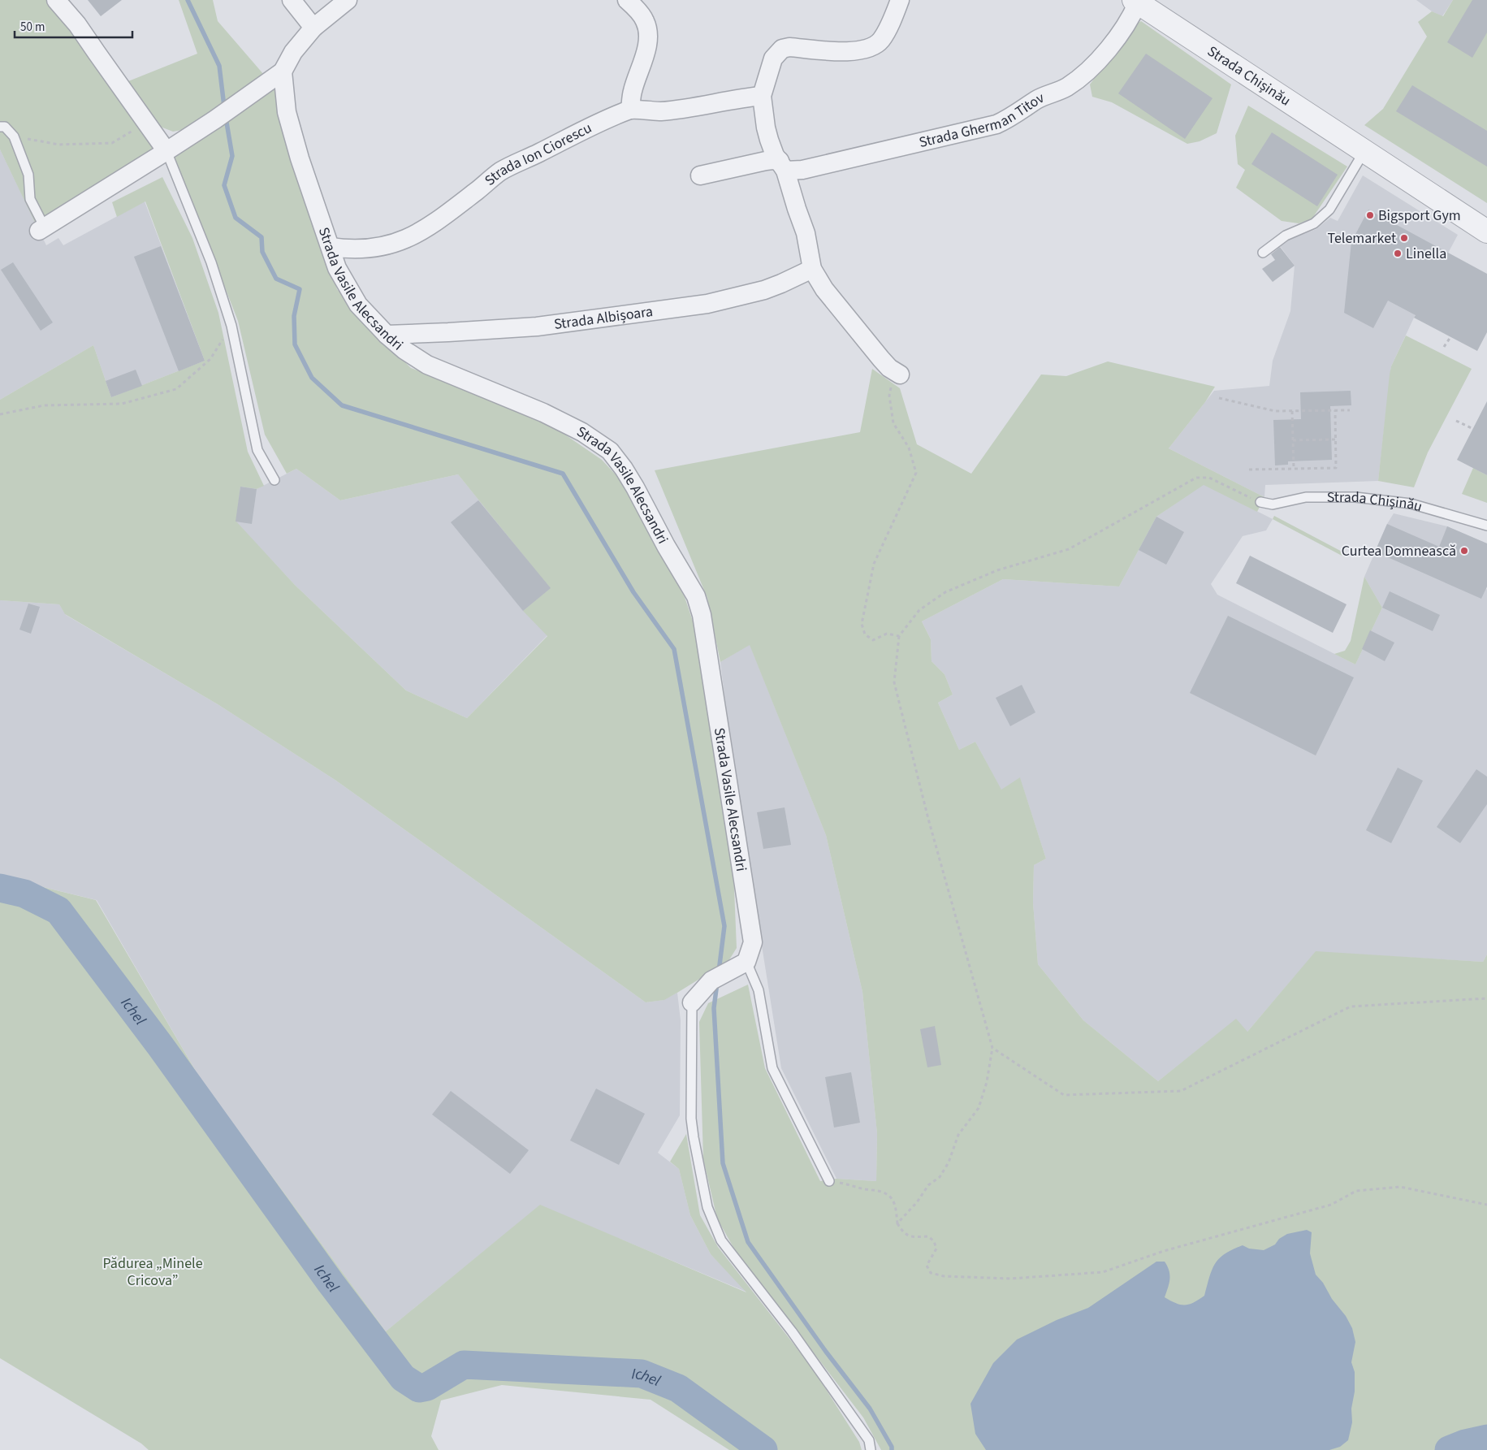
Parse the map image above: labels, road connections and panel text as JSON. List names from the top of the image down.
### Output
{
  "streets": {
    "street": [
      "Strada Chișinău",
      "Strada Gherman Titov",
      "Strada Ion Ciorescu",
      "Strada Vasile Alecsandri",
      "Strada Albișoara"
    ]
  },
  "crossings": [
    ["Strada Chișinău", "Strada Gherman Titov"],
    ["Strada Ion Ciorescu", "Strada Vasile Alecsandri"],
    ["Strada Vasile Alecsandri", "Strada Albișoara"]
  ],
  "water": ["Ichel"],
  "parks": ["Pădurea „Minele Cricova”"],
  "places": [
    "Bigsport Gym",
    "Telemarket",
    "Linella",
    "Curtea Domnească"
  ],
  "scale_bar": "50 m"
}
